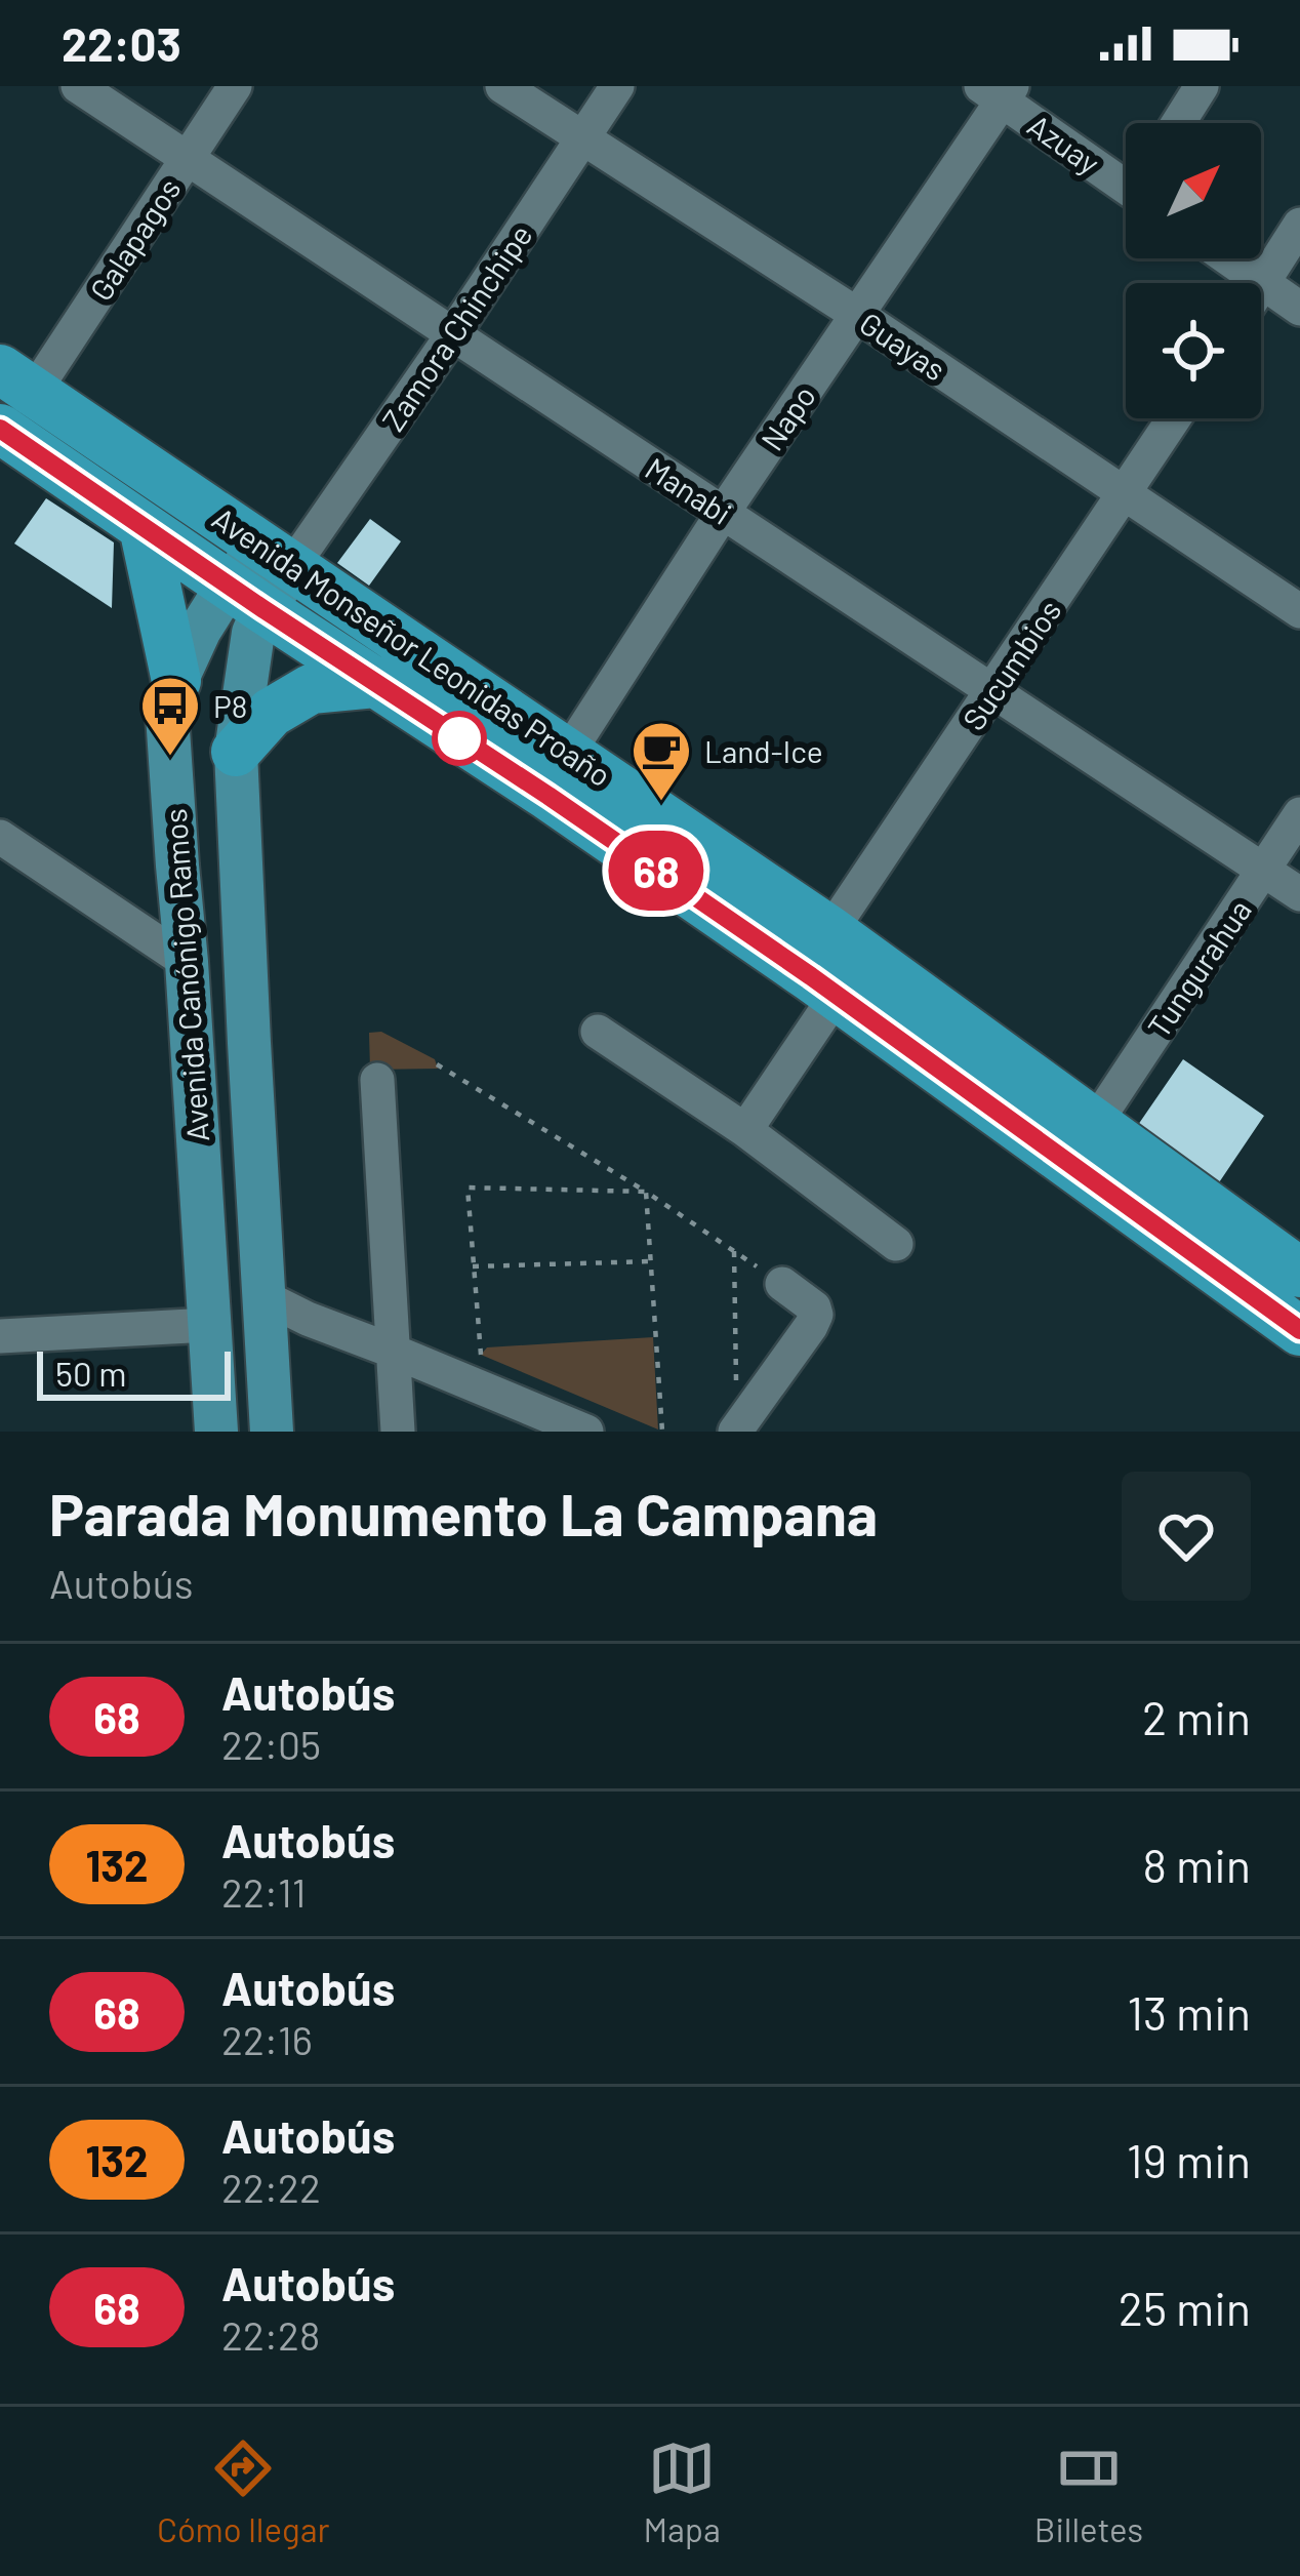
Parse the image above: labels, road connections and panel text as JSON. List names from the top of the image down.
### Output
{
  "streets": {
    "highway": ["Avenida Monseñor Leonidas Proaño"],
    "main road": ["Avenida Canónigo Ramos"],
    "street": [
      "Azuay",
      "Galapagos",
      "Zamora Chinchipe",
      "Guayas",
      "Napo",
      "Manabi",
      "Sucumbios",
      "Tungurahua"
    ]
  },
  "crossings": [
    ["Azuay", "Napo"],
    ["Galapagos", "Manabi"],
    ["Galapagos", "Avenida Monseñor Leonidas Proaño"],
    ["Zamora Chinchipe", "Guayas"],
    ["Zamora Chinchipe", "Manabi"],
    ["Zamora Chinchipe", "Avenida Monseñor Leonidas Proaño"],
    ["Zamora Chinchipe", "Avenida Canónigo Ramos"],
    ["Guayas", "Napo"],
    ["Guayas", "Sucumbios"],
    ["Napo", "Manabi"],
    ["Napo", "Avenida Monseñor Leonidas Proaño"],
    ["Manabi", "Sucumbios"],
    ["Manabi", "Tungurahua"],
    ["Avenida Monseñor Leonidas Proaño", "Sucumbios"],
    ["Avenida Monseñor Leonidas Proaño", "Tungurahua"],
    ["Avenida Monseñor Leonidas Proaño", "Avenida Canónigo Ramos"]
  ],
  "places": {
    "bus stop": ["P8"],
    "cafe": ["Land-Ice"]
  },
  "lines": ["bus line 68"],
  "scale_bar": "50 m",
  "north": "top right",
  "page": {
    "status": "22:03",
    "on_map": "68",
    "scale": "50 m",
    "heading": ["Parada Monumento La Campana", "Autobús"],
    "list": [
      {
        "mark": "68",
        "name": "Autobús",
        "note": "22:05",
        "value": "2 min"
      },
      {
        "mark": "132",
        "name": "Autobús",
        "note": "22:11",
        "value": "8 min"
      },
      {
        "mark": "68",
        "name": "Autobús",
        "note": "22:16",
        "value": "13 min"
      },
      {
        "mark": "132",
        "name": "Autobús",
        "note": "22:22",
        "value": "19 min"
      },
      {
        "mark": "68",
        "name": "Autobús",
        "note": "22:28",
        "value": "25 min"
      }
    ],
    "tabs": ["Cómo llegar", "Mapa", "Billetes"]
  }
}
